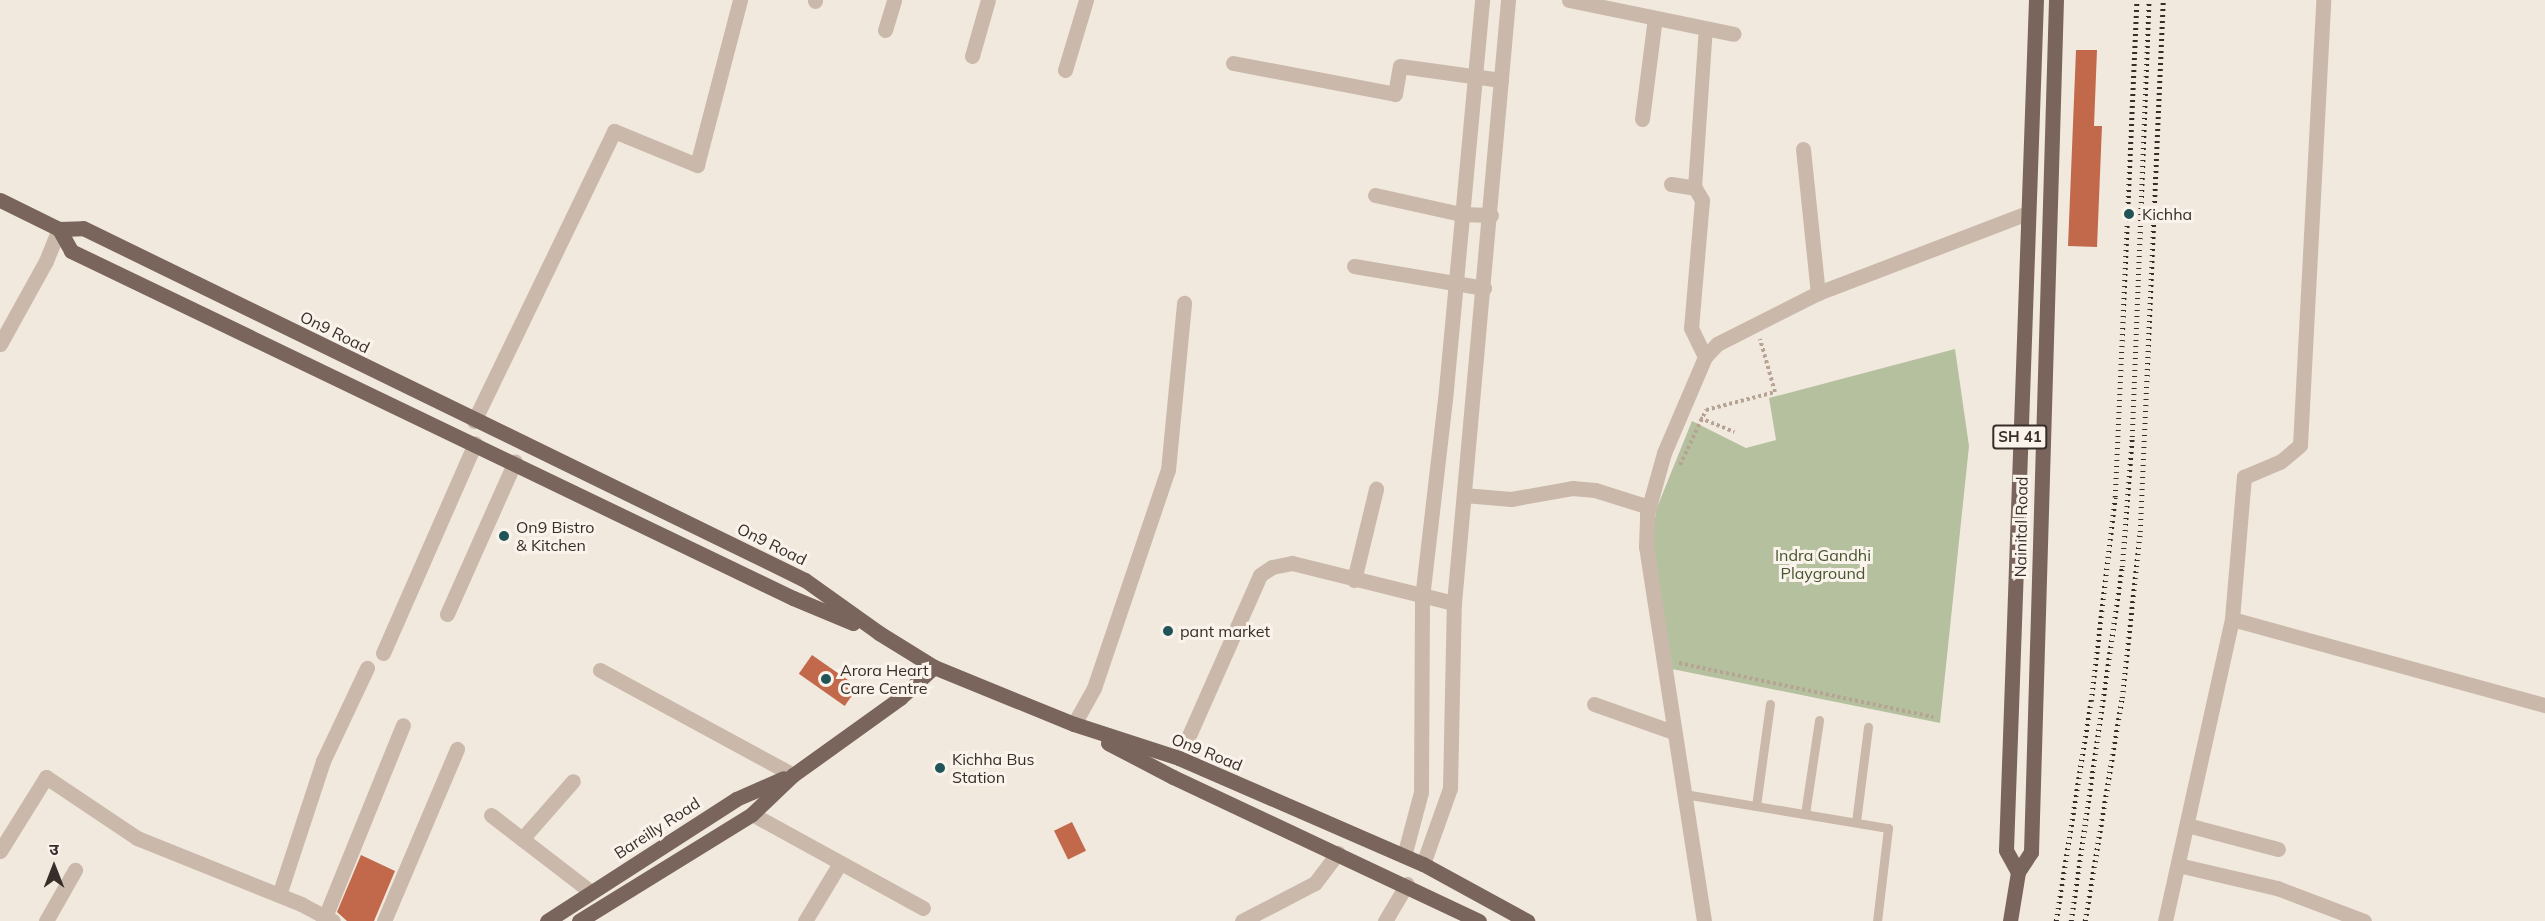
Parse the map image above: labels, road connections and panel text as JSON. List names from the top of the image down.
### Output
{
  "streets": {
    "main road": [
      "On9 Road",
      "SH 41",
      "Nainital Road",
      "Bareilly Road"
    ]
  },
  "crossings": [
    ["On9 Road", "Bareilly Road"]
  ],
  "parks": ["Indra Gandhi Playground"],
  "places": [
    "Kichha",
    "On9 Bistro & Kitchen",
    "pant market",
    "Arora Heart Care Centre",
    "Kichha Bus Station"
  ],
  "north": "top"
}
